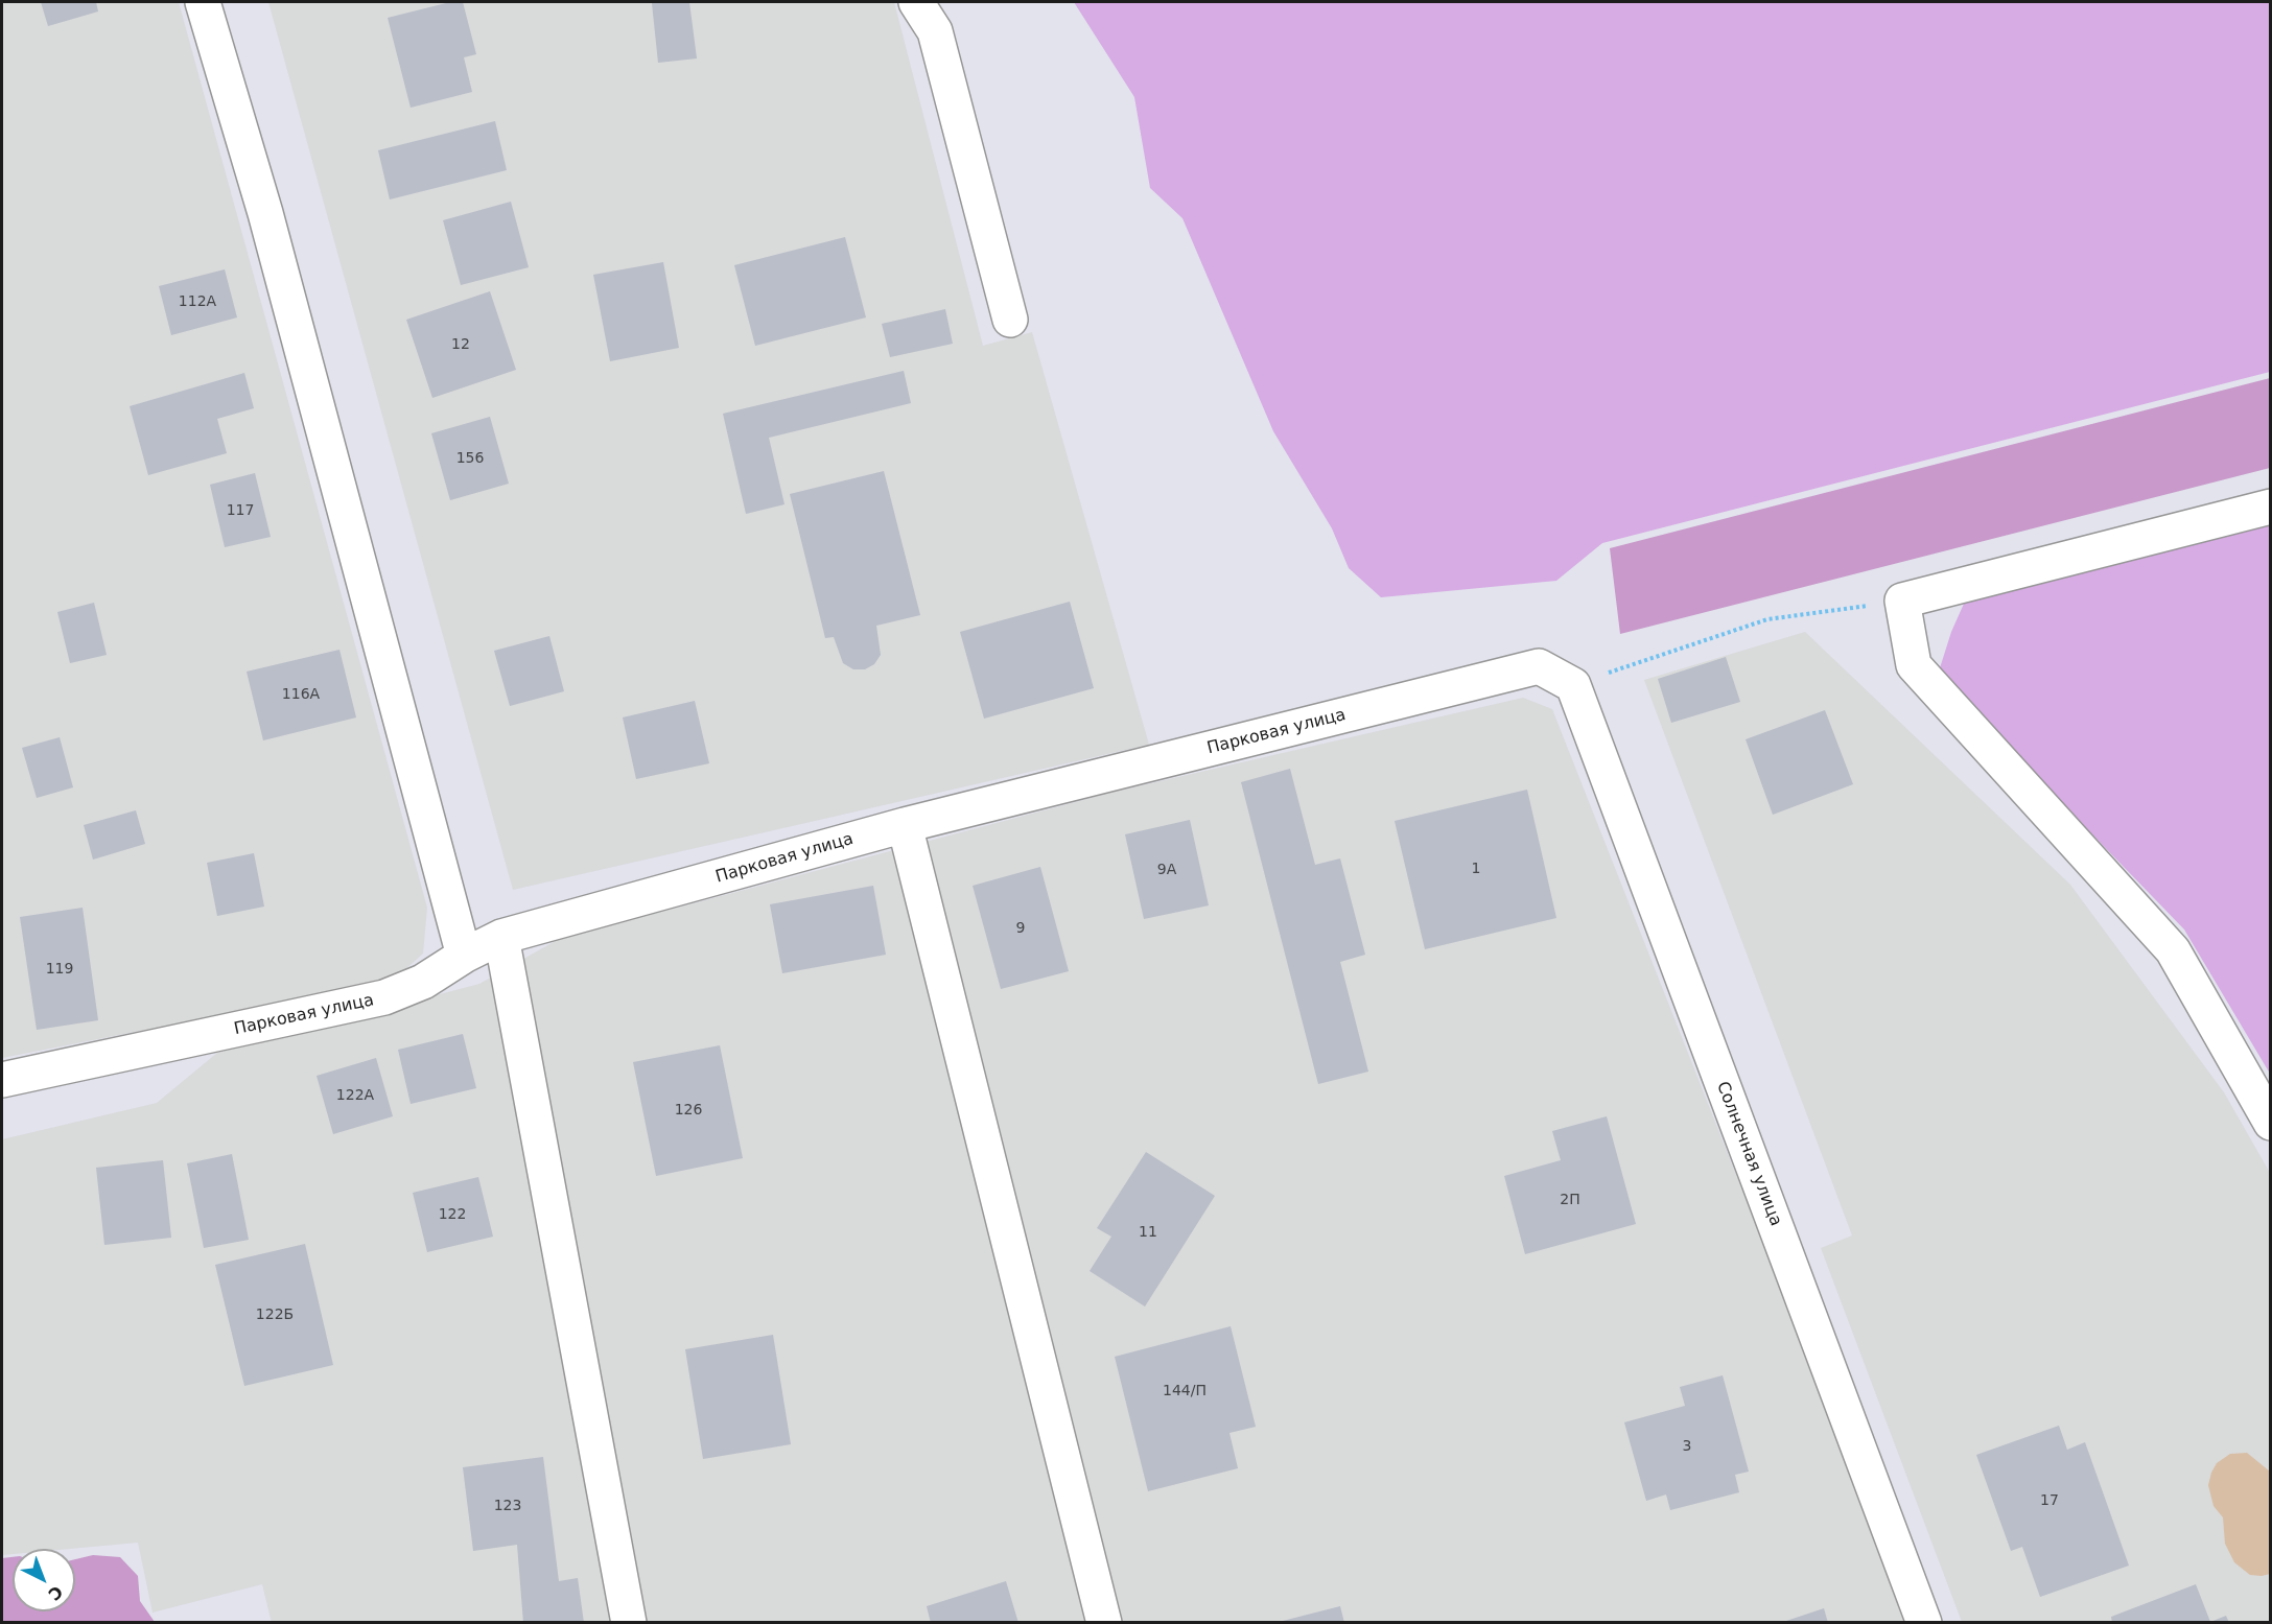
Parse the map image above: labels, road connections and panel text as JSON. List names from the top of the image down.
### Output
{
  "streets": {
    "street": ["Парковая улица", "Солнечная улица"]
  },
  "crossings": [
    ["Парковая улица", "Солнечная улица"]
  ],
  "house_numbers": [
    "112А",
    "12",
    "156",
    "117",
    "116А",
    "1",
    "9А",
    "9",
    "119",
    "122А",
    "126",
    "2П",
    "122",
    "11",
    "122Б",
    "144/П",
    "3",
    "17",
    "123"
  ],
  "north": "bottom right"
}
